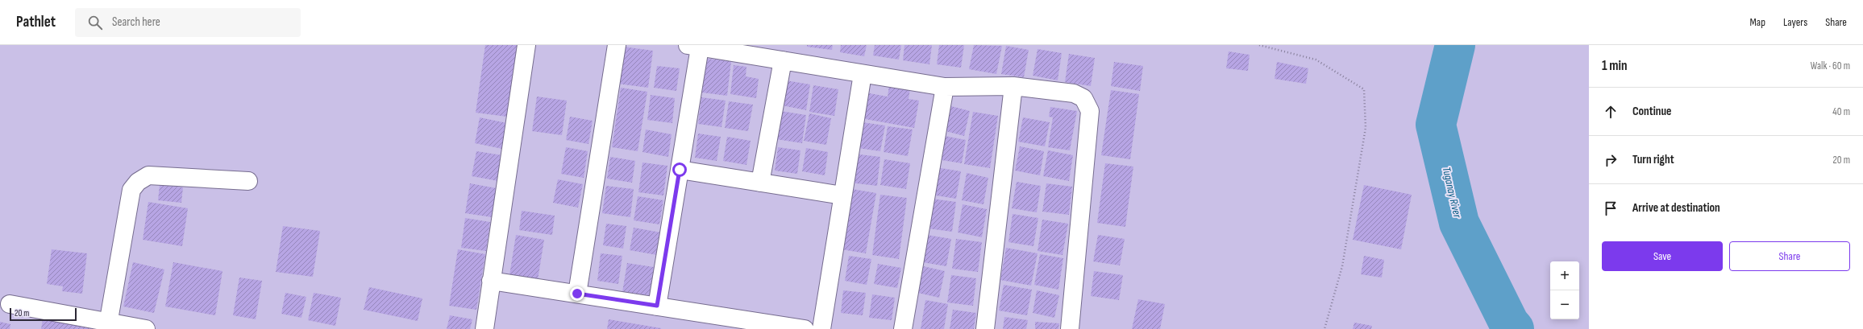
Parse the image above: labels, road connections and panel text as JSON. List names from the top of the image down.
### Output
{
  "water": ["Tuganay River"],
  "scale_bar": "20 m",
  "page": {
    "header": "Pathlet",
    "search": "Search here",
    "nav": ["Map", "Layers", "Share"],
    "heading": ["1 min", "Walk · 60 m"],
    "list": [
      ["Continue", "40 m"],
      ["Turn right", "20 m"],
      "Arrive at destination"
    ],
    "buttons": ["Save", "Share"],
    "map_buttons": ["+", "−"],
    "scale": "20 m"
  }
}
